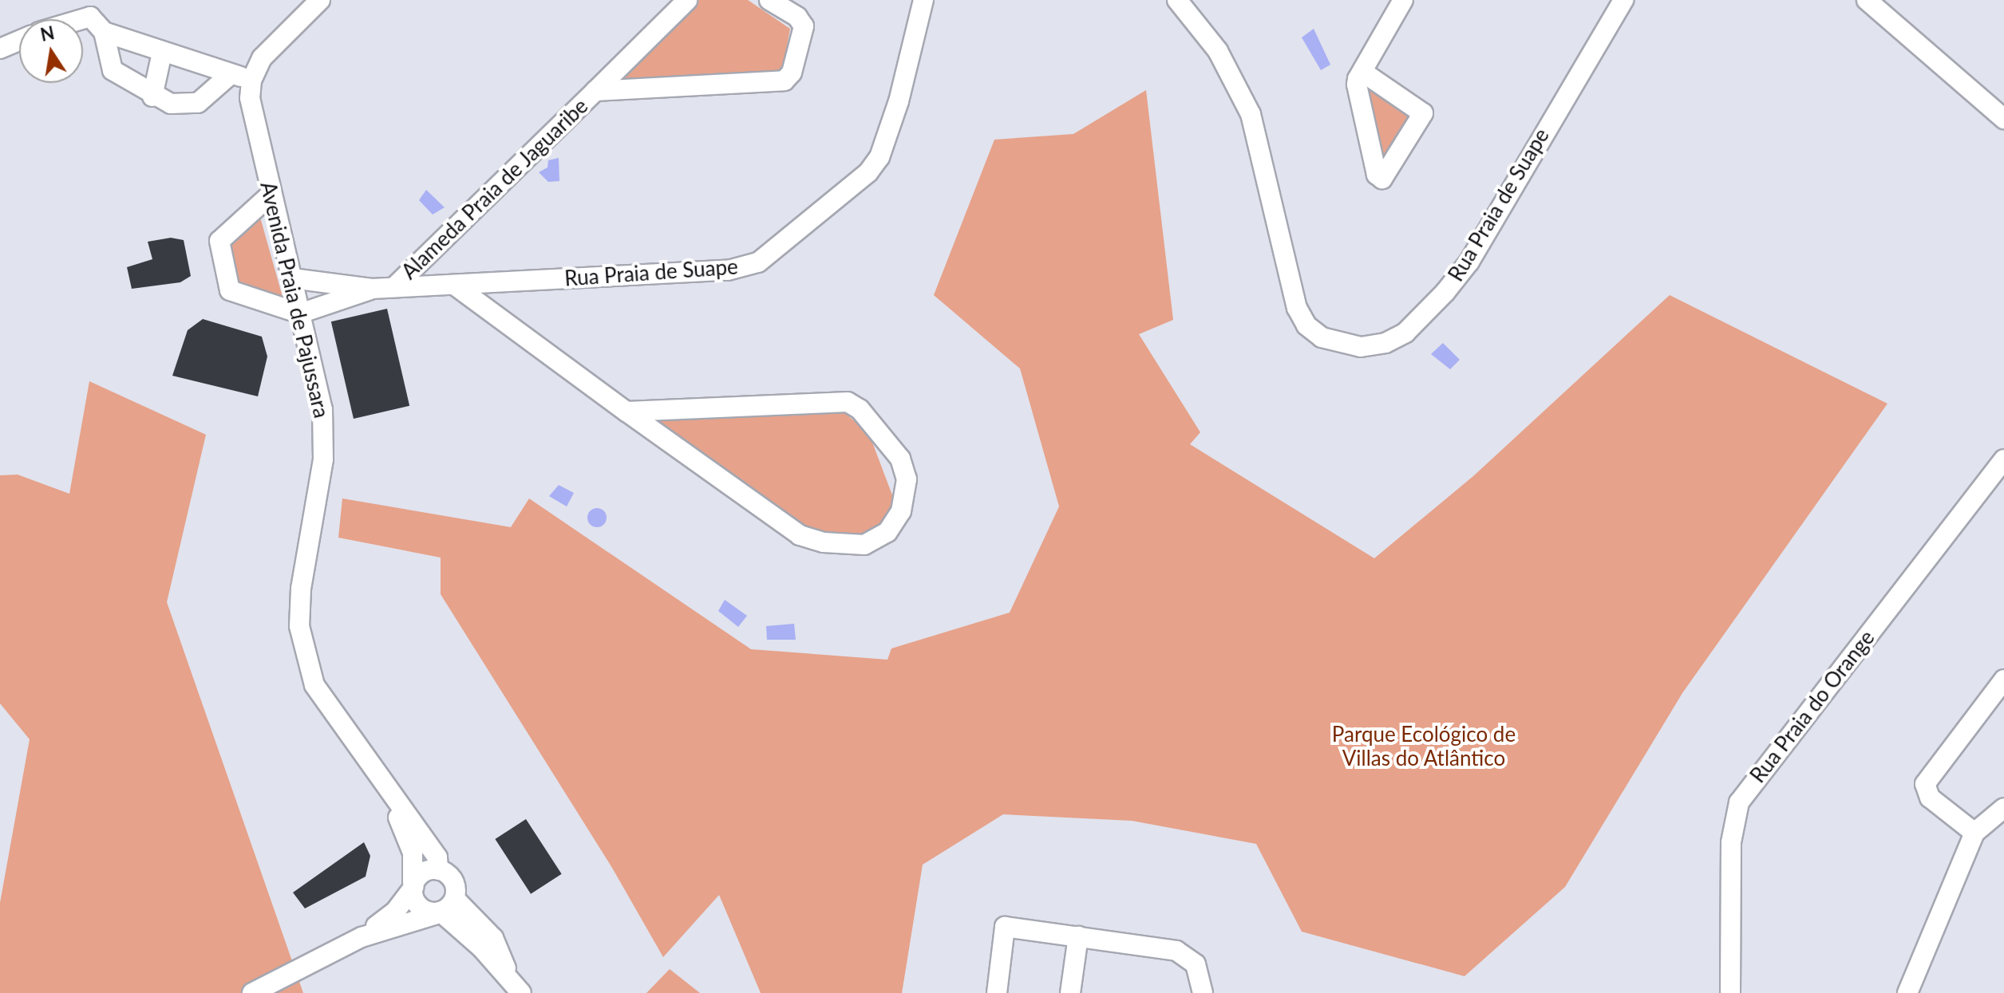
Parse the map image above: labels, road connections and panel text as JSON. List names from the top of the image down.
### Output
{
  "streets": {
    "street": [
      "Alameda Praia de Jaguaribe",
      "Rua Praia de Suape",
      "Avenida Praia de Pajussara",
      "Rua Praia do Orange"
    ]
  },
  "crossings": [
    ["Alameda Praia de Jaguaribe", "Rua Praia de Suape"],
    ["Rua Praia de Suape", "Avenida Praia de Pajussara"]
  ],
  "parks": ["Parque Ecológico de Villas do Atlântico"],
  "north": "top"
}
